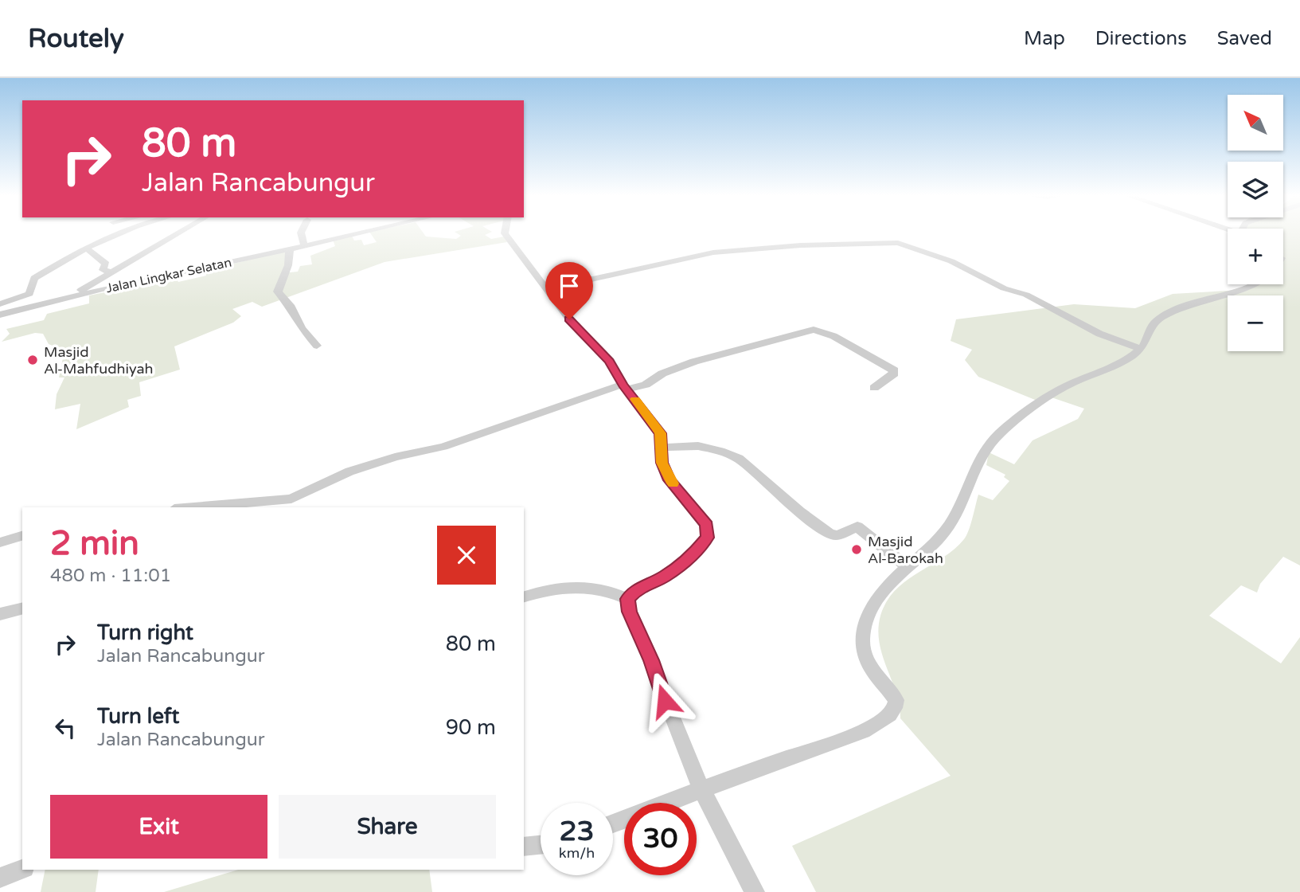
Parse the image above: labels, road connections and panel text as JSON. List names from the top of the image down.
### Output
{
  "streets": {
    "street": ["Jalan Lingkar Selatan"]
  },
  "places": ["Masjid Al-Mahfudhiyah", "Masjid Al-Barokah"],
  "north": "top left",
  "page": {
    "header": "Routely",
    "nav": ["Map", "Directions", "Saved"],
    "map_buttons": ["+", "−"],
    "turn": ["80 m", "Jalan Rancabungur"],
    "heading": ["2 min", "480 m · 11:01"],
    "list": [
      {
        "name": "Turn right",
        "note": "Jalan Rancabungur",
        "value": "80 m"
      },
      {
        "name": "Turn left",
        "note": "Jalan Rancabungur",
        "value": "90 m"
      }
    ],
    "buttons": ["Exit", "Share"],
    "speed": "23 km/h",
    "limit": "30"
  }
}
